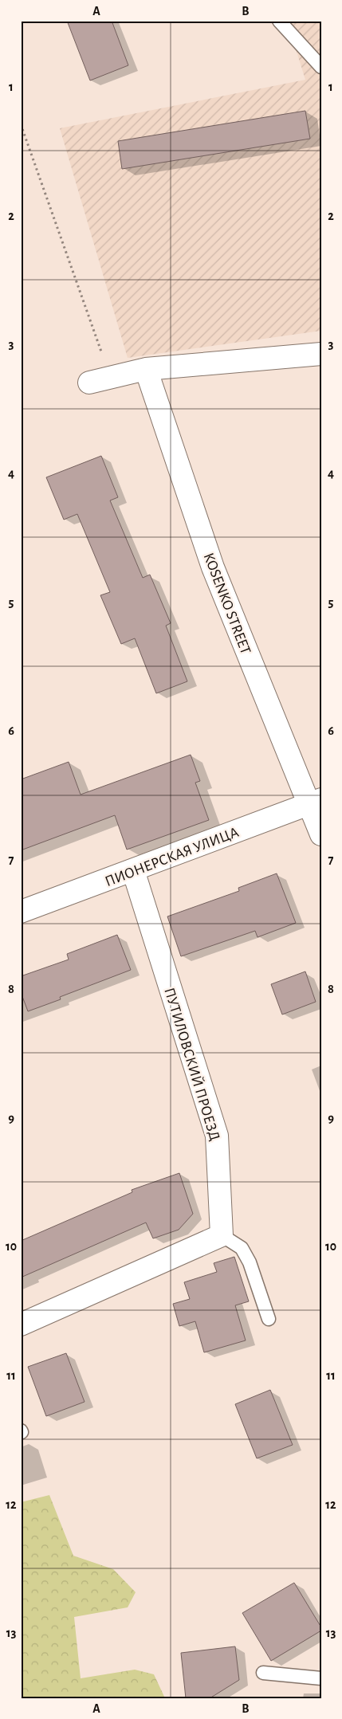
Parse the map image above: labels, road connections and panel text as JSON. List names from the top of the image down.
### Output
{
  "streets": {
    "street": ["KOSENKO STREET", "ПИОНЕРСКАЯ УЛИЦА", "ПУТИЛОВСКИЙ ПРОЕЗД"]
  },
  "crossings": [
    ["KOSENKO STREET", "ПИОНЕРСКАЯ УЛИЦА"],
    ["ПИОНЕРСКАЯ УЛИЦА", "ПУТИЛОВСКИЙ ПРОЕЗД"]
  ],
  "grid": {
    "columns": ["A", "B"],
    "rows": [
      "1",
      "2",
      "3",
      "4",
      "5",
      "6",
      "7",
      "8",
      "9",
      "10",
      "11",
      "12",
      "13"
    ]
  }
}
